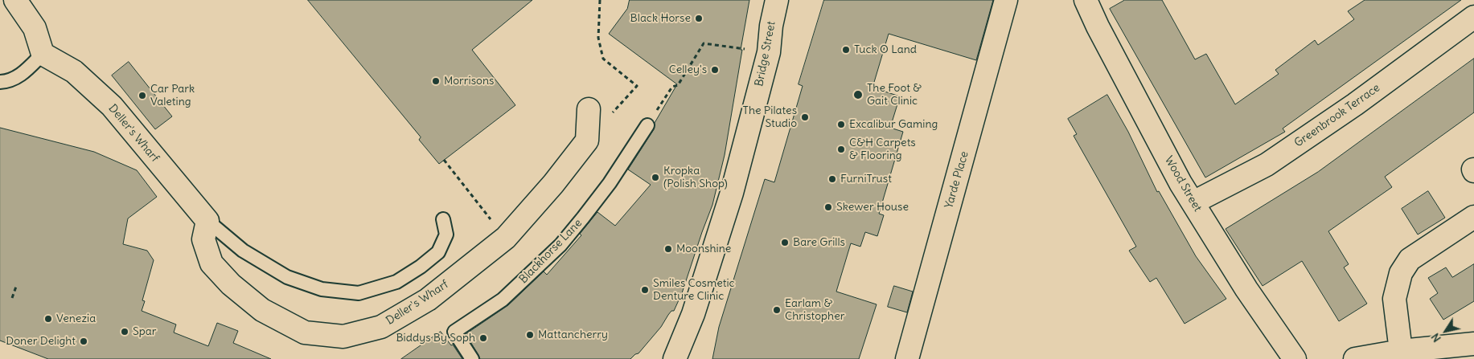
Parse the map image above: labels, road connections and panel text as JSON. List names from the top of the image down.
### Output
{
  "streets": {
    "street": [
      "Bridge Street",
      "Greenbrook Terrace",
      "Deller's Wharf",
      "Yarde Place",
      "Wood Street"
    ],
    "lane": ["Blackhorse Lane"]
  },
  "crossings": [
    ["Greenbrook Terrace", "Wood Street"]
  ],
  "places": [
    "Black Horse",
    "Tuck O Land",
    "Celley's",
    "Morrisons",
    "The Foot & Gait Clinic",
    "Car Park Valeting",
    "The Pilates Studio",
    "Excalibur Gaming",
    "C&H Carpets & Flooring",
    "Kropka (Polish Shop)",
    "FurniTrust",
    "Skewer House",
    "Bare Grills",
    "Moonshine",
    "Smiles Cosmetic Denture Clinic",
    "Earlam & Christopher",
    "Venezia",
    "Spar",
    "Mattancherry",
    "Biddys By Soph",
    "Doner Delight"
  ],
  "north": "bottom left"
}
